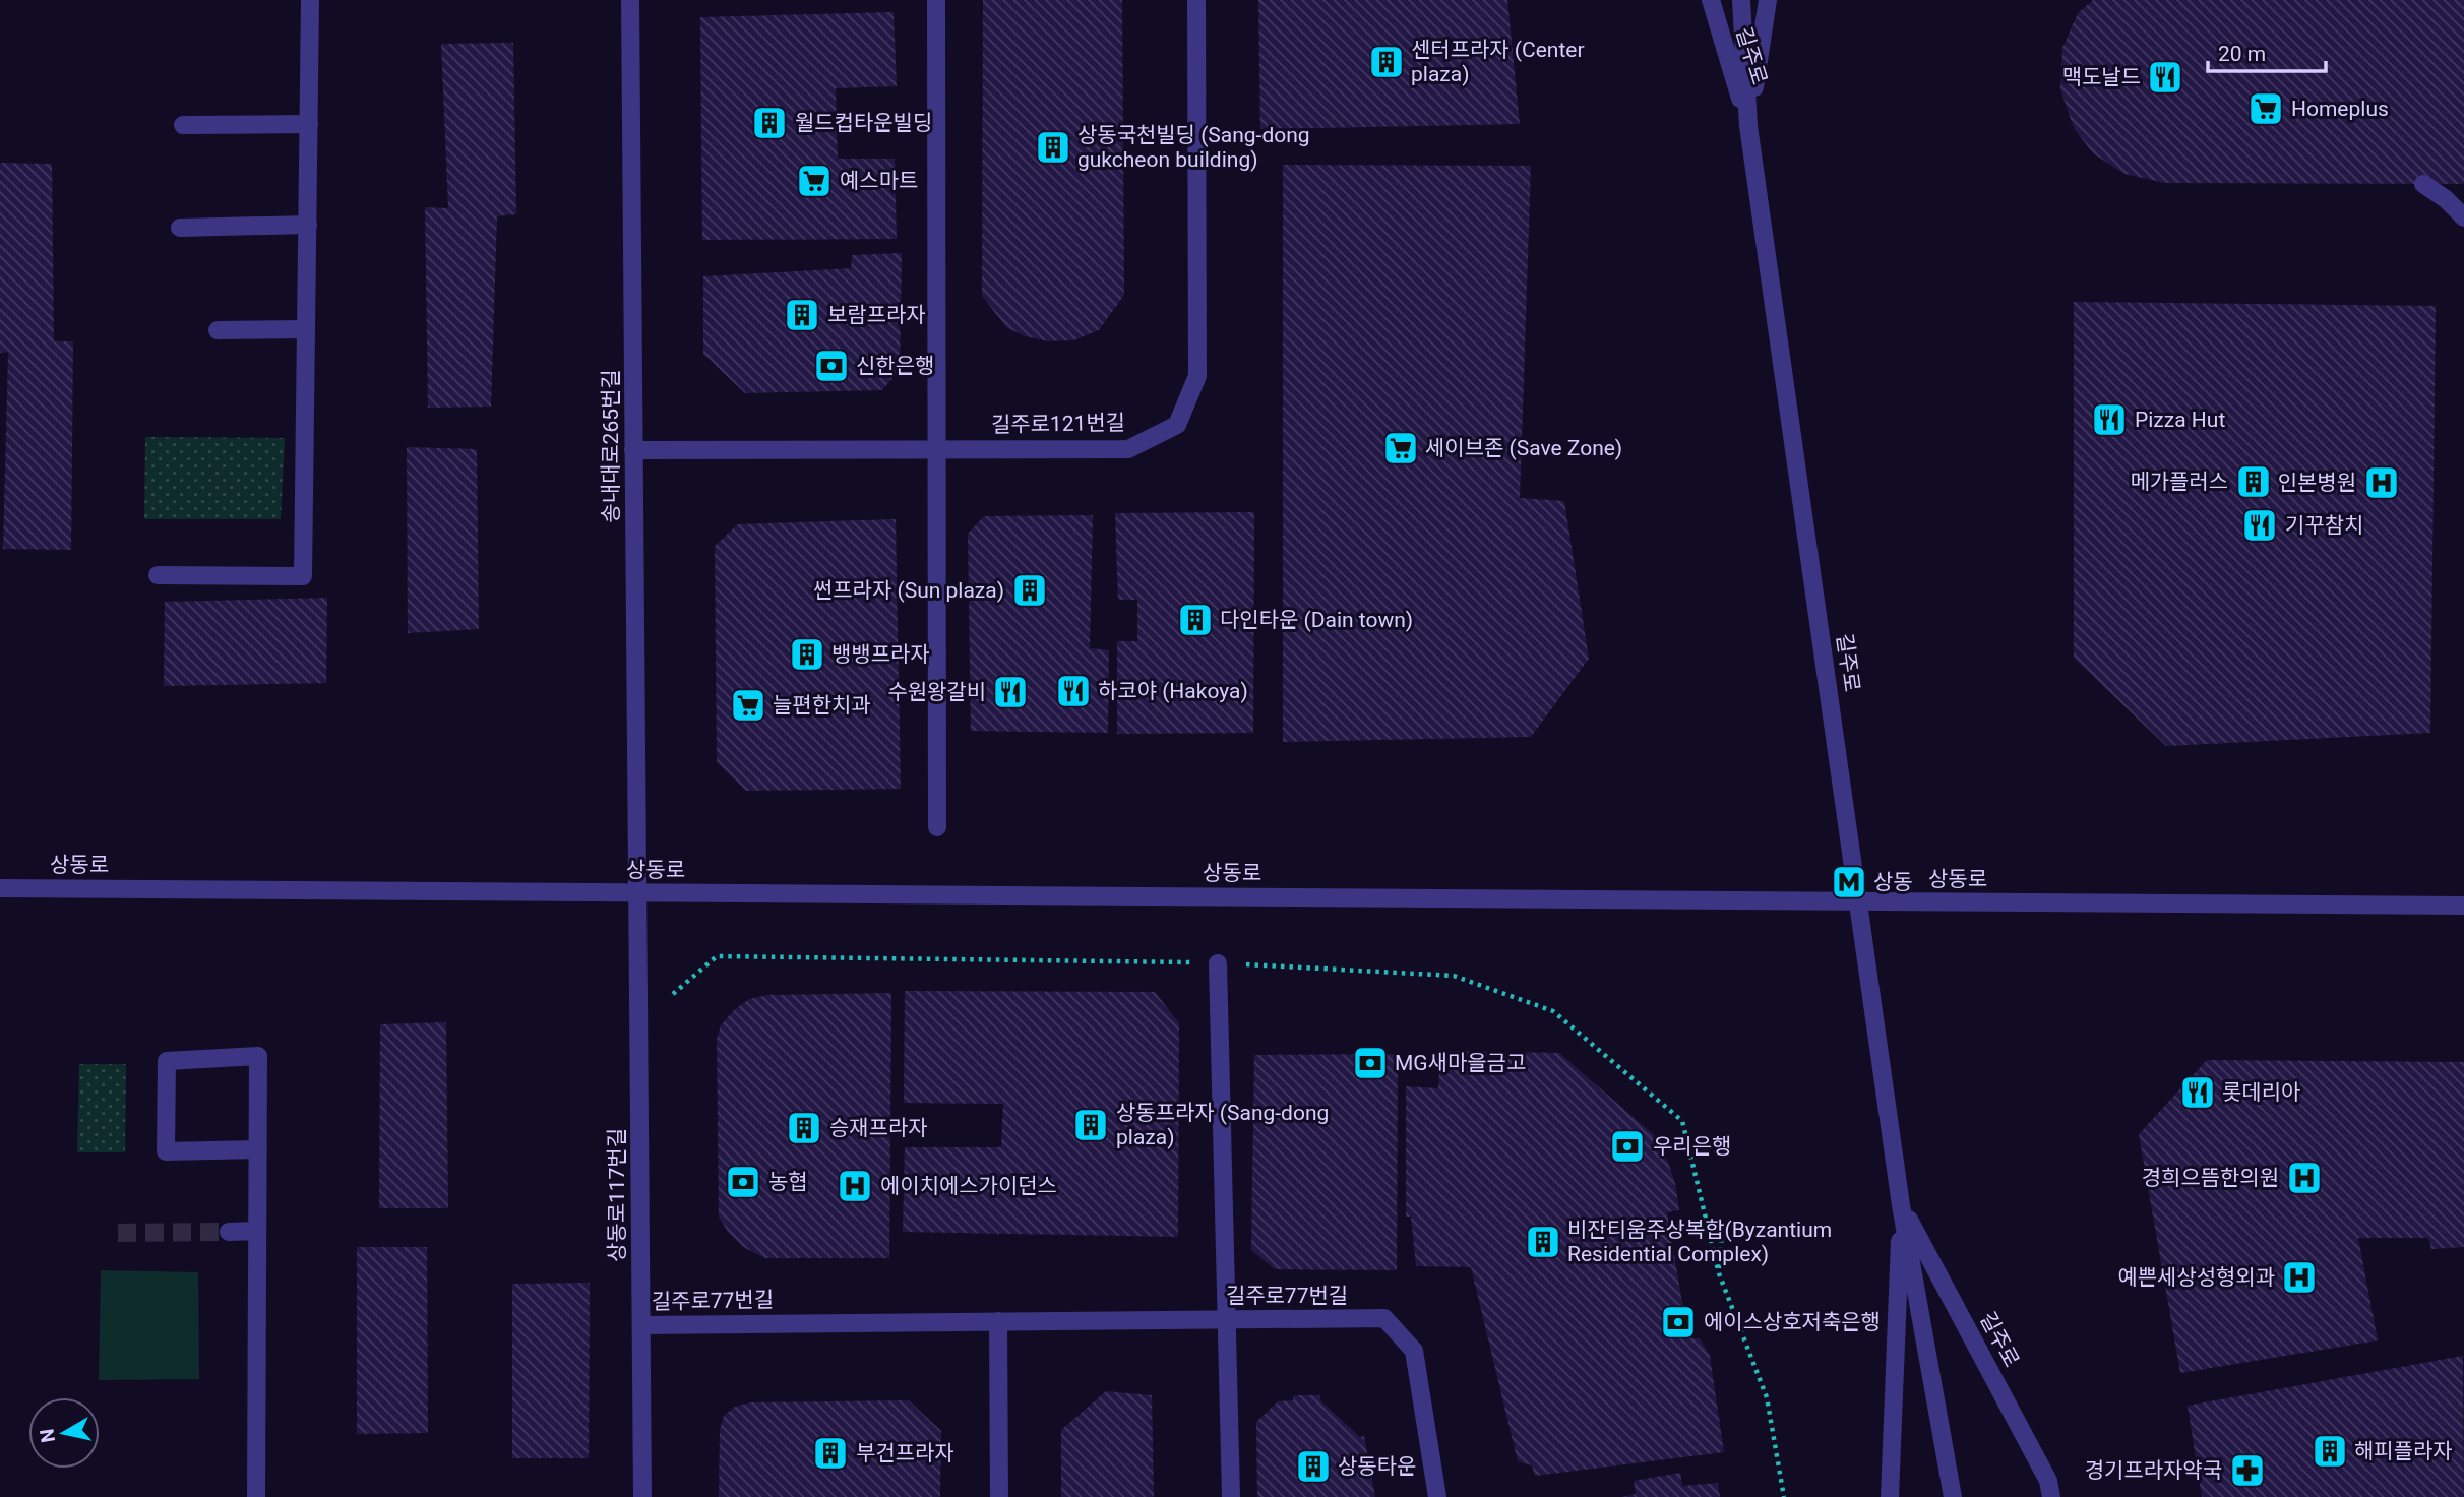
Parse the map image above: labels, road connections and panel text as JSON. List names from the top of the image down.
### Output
{
  "streets": {
    "street": [
      "길주로",
      "길주로121번길",
      "송내대로265번길",
      "상동로",
      "상동로117번길",
      "길주로77번길"
    ]
  },
  "crossings": [
    ["길주로", "상동로"],
    ["길주로121번길", "송내대로265번길"],
    ["송내대로265번길", "상동로"],
    ["송내대로265번길", "상동로117번길"],
    ["상동로", "상동로117번길"],
    ["상동로117번길", "길주로77번길"]
  ],
  "places": {
    "building": [
      "센터프라자 (Center plaza)",
      "월드컵타운빌딩",
      "상동국천빌딩 (Sang-dong gukcheon building)",
      "보람프라자",
      "메가플러스",
      "썬프라자 (Sun plaza)",
      "다인타운 (Dain town)",
      "뱅뱅프라자",
      "상동프라자 (Sang-dong plaza)",
      "승재프라자",
      "비잔티움주상복합(Byzantium Residential Complex)",
      "해피플라자",
      "부건프라자",
      "상동타운"
    ],
    "restaurant": [
      "맥도날드",
      "Pizza Hut",
      "기꾸참치",
      "하코야 (Hakoya)",
      "수원왕갈비",
      "롯데리아"
    ],
    "supermarket": [
      "Homeplus",
      "예스마트",
      "세이브존 (Save Zone)",
      "늘편한치과"
    ],
    "bank": [
      "신한은행",
      "MG새마을금고",
      "우리은행",
      "농협",
      "에이스상호저축은행"
    ],
    "hospital": [
      "인본병원",
      "경희으뜸한의원",
      "에이치에스가이던스",
      "예쁜세상성형외과"
    ],
    "metro station": ["상동"],
    "pharmacy": ["경기프라자약국"]
  },
  "scale_bar": "20 m",
  "north": "left"
}
